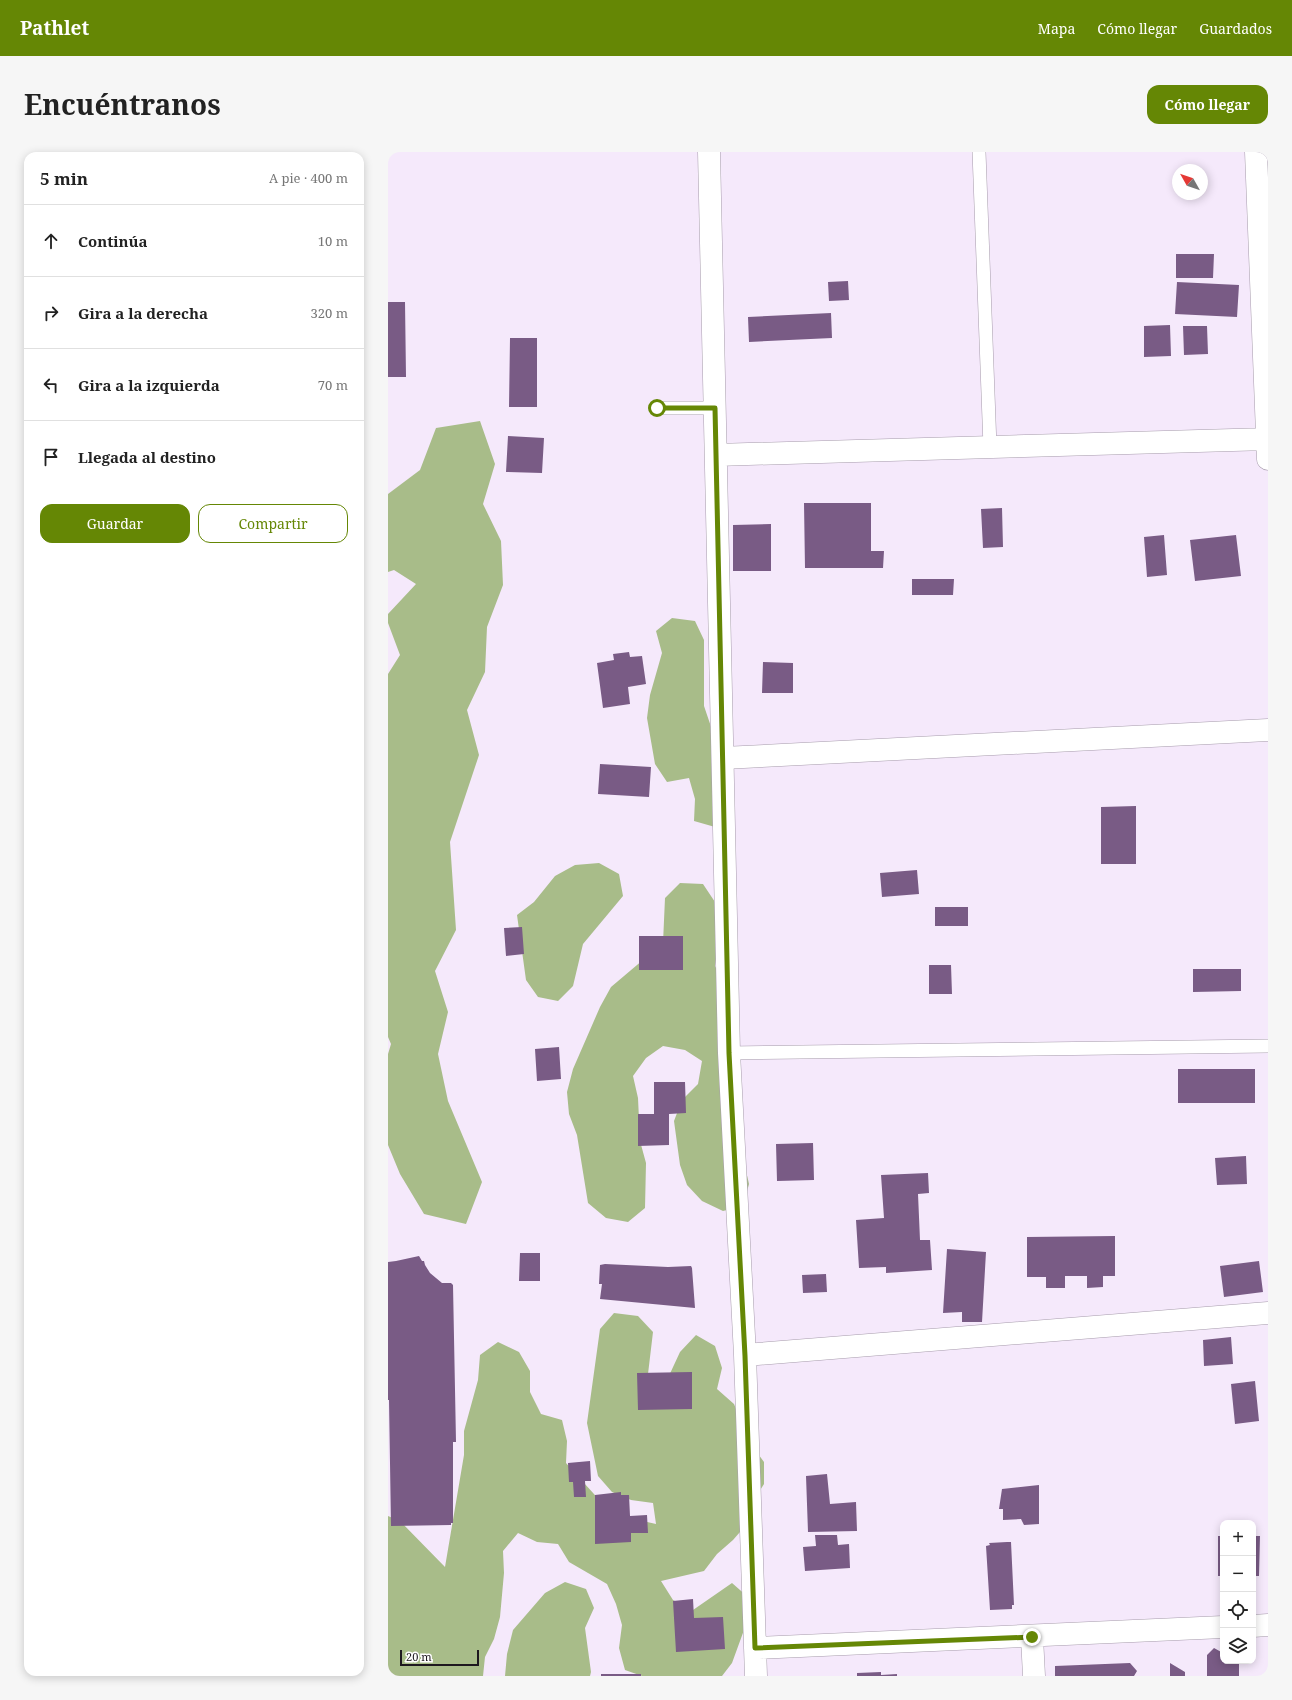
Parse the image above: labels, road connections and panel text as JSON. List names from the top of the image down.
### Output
{
  "scale_bar": "20 m",
  "north": "top left",
  "page": {
    "header": "Pathlet",
    "nav": ["Mapa", "Cómo llegar", "Guardados"],
    "title": "Encuéntranos",
    "buttons": [
      "Cómo llegar",
      ["Guardar", "Compartir"]
    ],
    "heading": ["5 min", "A pie · 400 m"],
    "list": [
      ["Continúa", "10 m"],
      ["Gira a la derecha", "320 m"],
      ["Gira a la izquierda", "70 m"],
      "Llegada al destino"
    ],
    "map_buttons": ["+", "−"],
    "scale": "20 m"
  }
}
